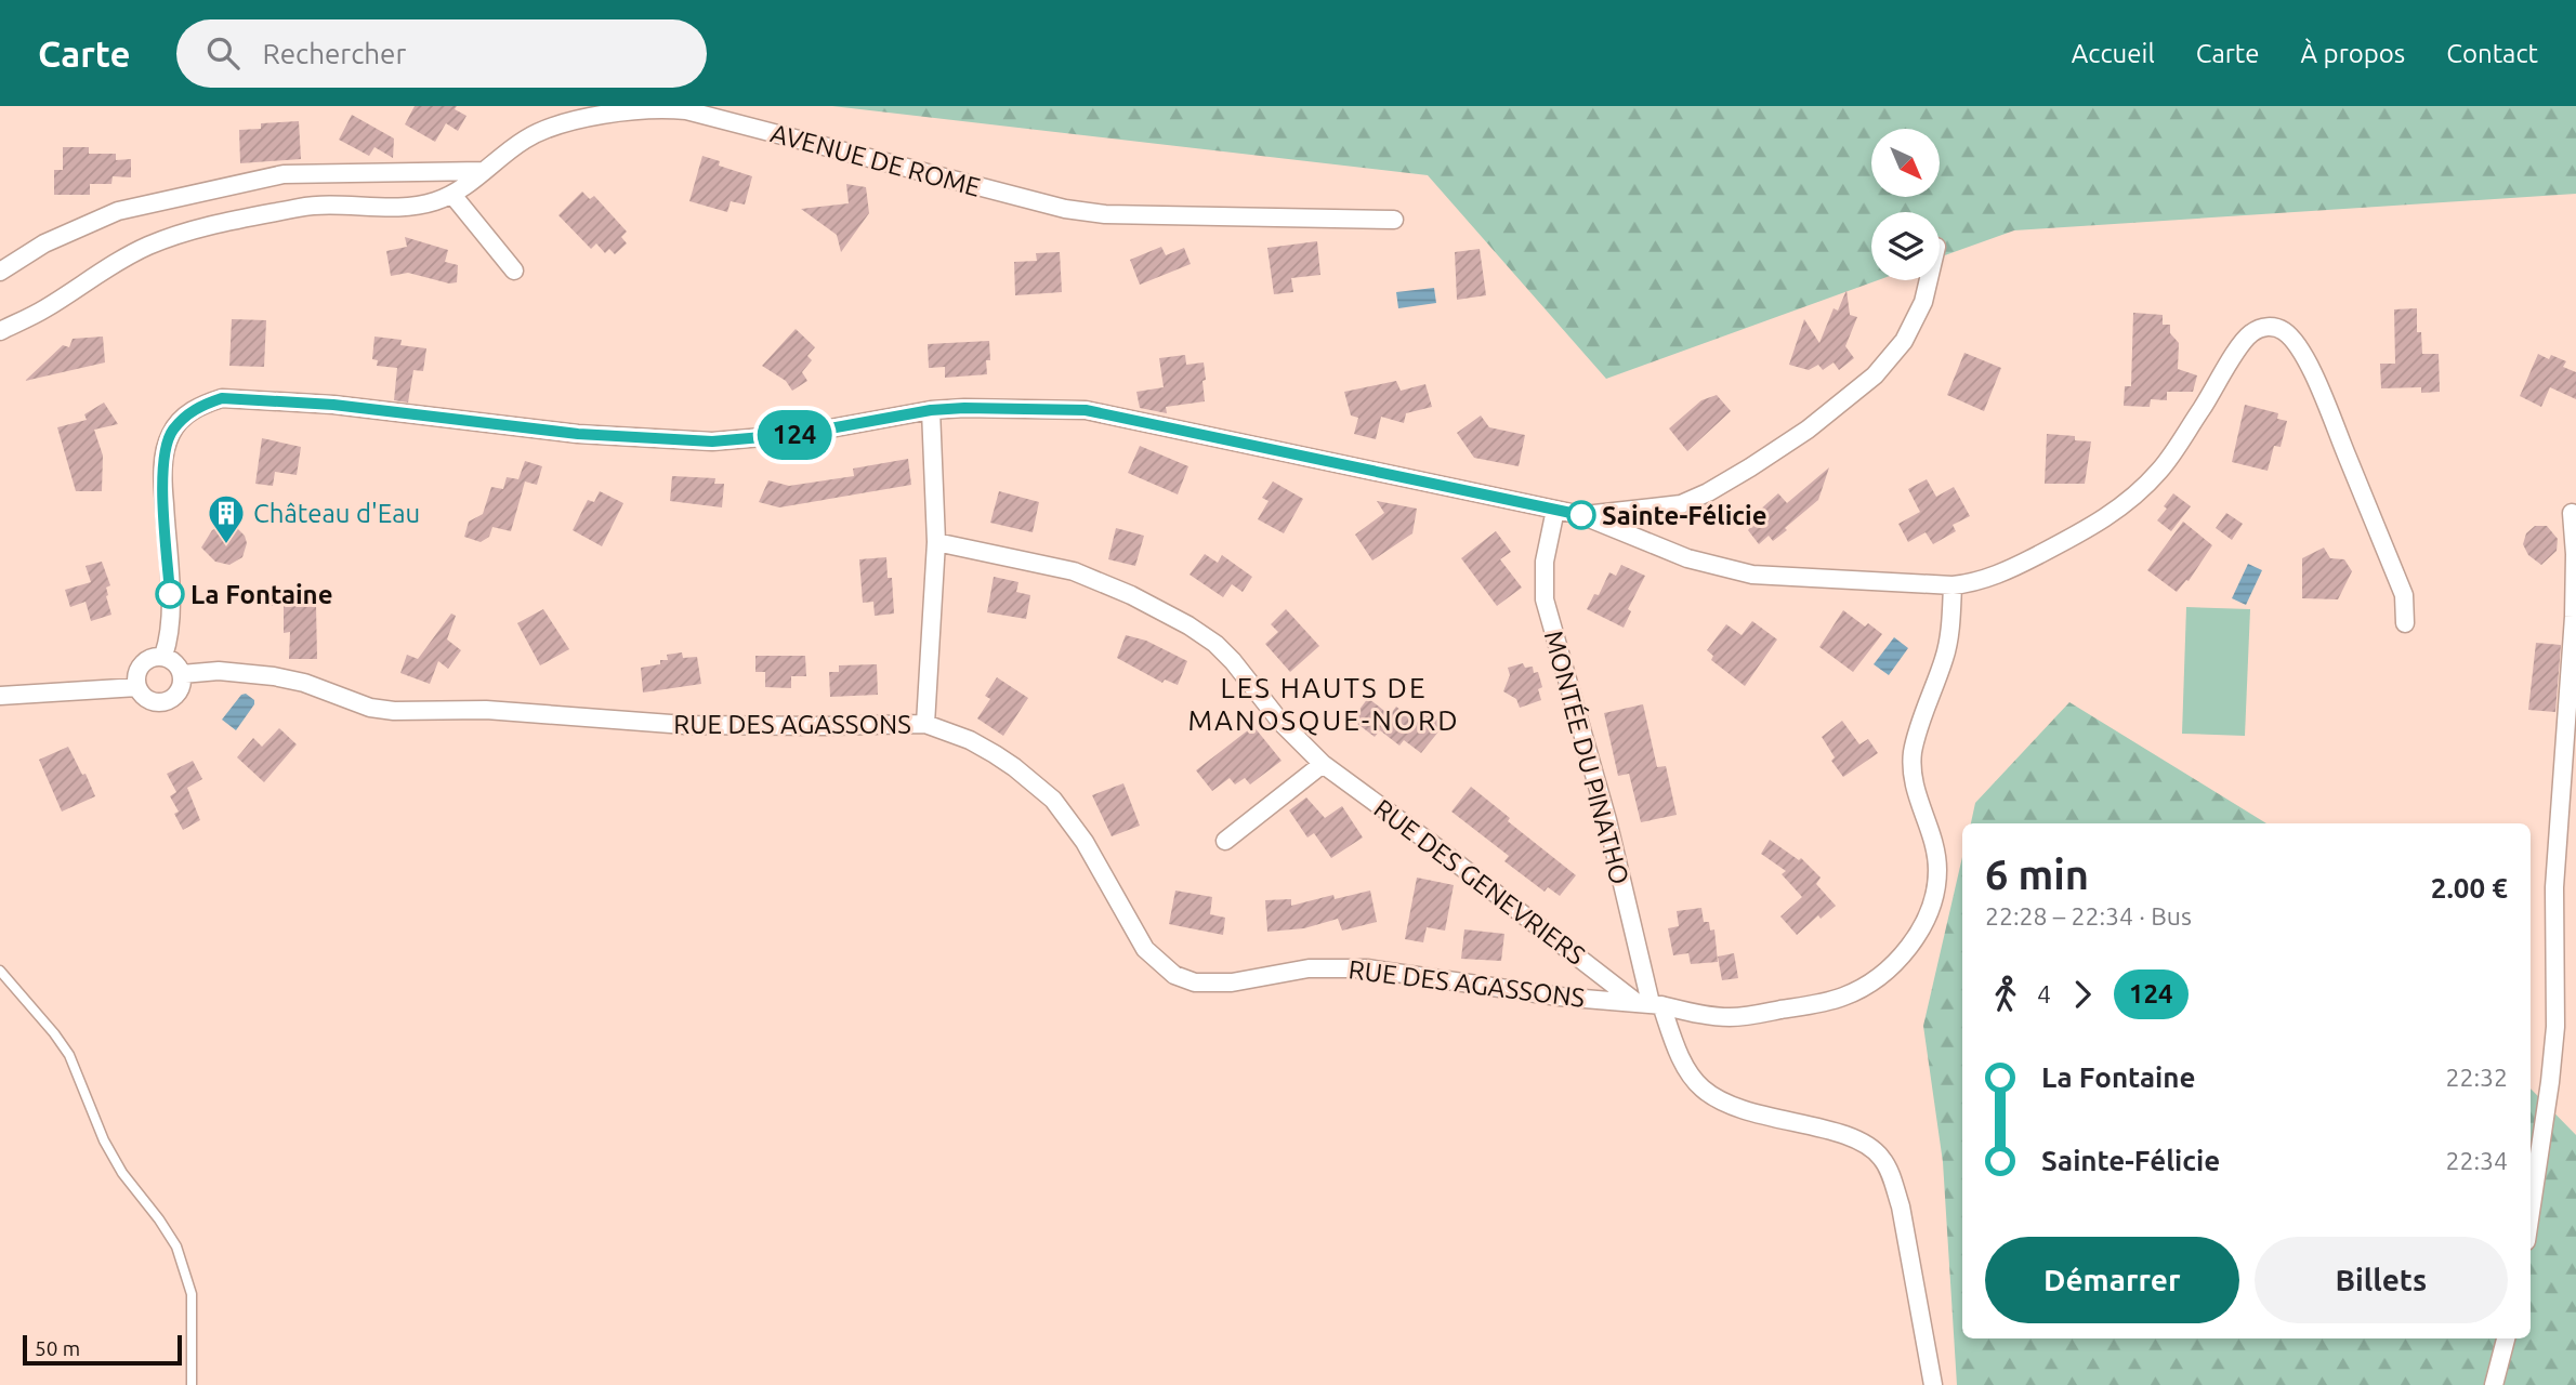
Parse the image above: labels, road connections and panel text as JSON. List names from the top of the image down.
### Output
{
  "streets": {
    "street": [
      "AVENUE DE ROME",
      "RUE DES AGASSONS",
      "MONTÉE DU PINATHO",
      "RUE DES GENEVRIERS"
    ]
  },
  "crossings": [
    ["RUE DES AGASSONS", "MONTÉE DU PINATHO"],
    ["RUE DES AGASSONS", "RUE DES GENEVRIERS"],
    ["MONTÉE DU PINATHO", "RUE DES GENEVRIERS"]
  ],
  "districts": ["LES HAUTS DE MANOSQUE-NORD"],
  "places": {
    "other": ["Sainte-Félicie", "La Fontaine"],
    "building": ["Château d'Eau"]
  },
  "lines": ["bus line 124"],
  "scale_bar": "50 m",
  "north": "bottom right",
  "page": {
    "header": "Carte",
    "search": "Rechercher",
    "nav": [
      "Accueil",
      "Carte",
      "À propos",
      "Contact"
    ],
    "on_map": "124",
    "heading": ["6 min", "22:28 – 22:34 · Bus", "2.00 €"],
    "legs": ["4", "124"],
    "list": [
      {
        "name": "La Fontaine",
        "value": "22:32"
      },
      {
        "name": "Sainte-Félicie",
        "value": "22:34"
      }
    ],
    "buttons": ["Démarrer", "Billets"],
    "scale": "50 m"
  }
}
